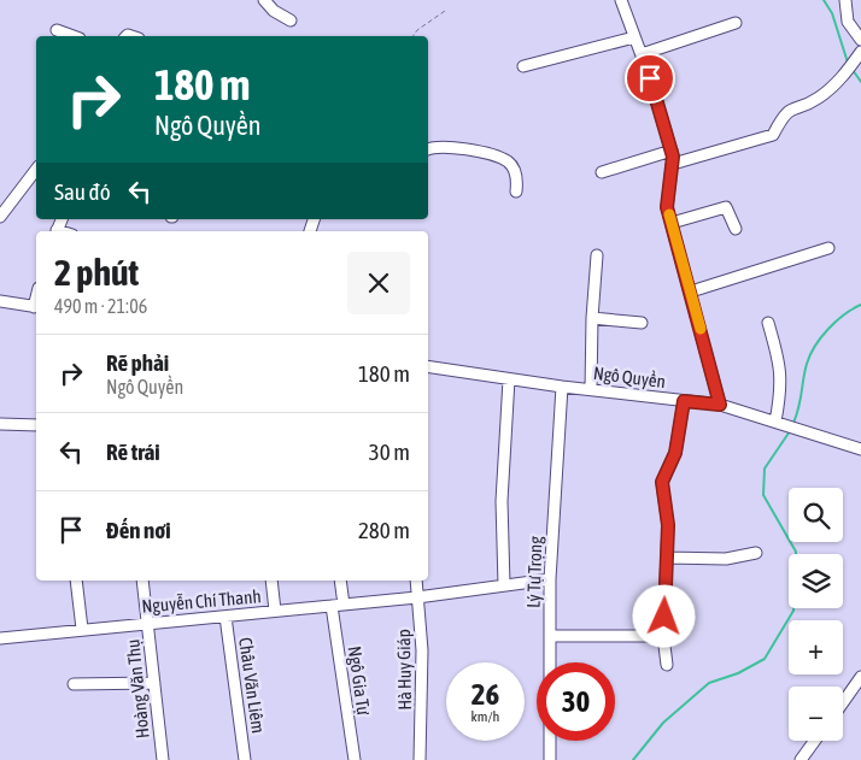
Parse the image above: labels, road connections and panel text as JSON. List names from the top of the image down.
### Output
{
  "streets": {
    "street": [
      "Ngô Quyền",
      "Lý Tự Trọng",
      "Nguyễn Chí Thanh",
      "Hà Huy Giáp",
      "Ngô Gia Tự",
      "Châu Văn Liêm",
      "Hoàng Văn Thụ"
    ]
  },
  "crossings": [
    ["Ngô Quyền", "Lý Tự Trọng"],
    ["Lý Tự Trọng", "Nguyễn Chí Thanh"],
    ["Nguyễn Chí Thanh", "Hà Huy Giáp"],
    ["Nguyễn Chí Thanh", "Ngô Gia Tự"],
    ["Nguyễn Chí Thanh", "Châu Văn Liêm"],
    ["Nguyễn Chí Thanh", "Hoàng Văn Thụ"]
  ],
  "page": {
    "turn": ["180 m", "Ngô Quyền"],
    "then": "Sau đó",
    "heading": ["2 phút", "490 m · 21:06"],
    "list": [
      {
        "name": "Rẽ phải",
        "note": "Ngô Quyền",
        "value": "180 m"
      },
      {
        "name": "Rẽ trái",
        "value": "30 m"
      },
      {
        "name": "Đến nơi",
        "value": "280 m"
      }
    ],
    "map_buttons": ["+", "−"],
    "speed": "26 km/h",
    "limit": "30"
  }
}
